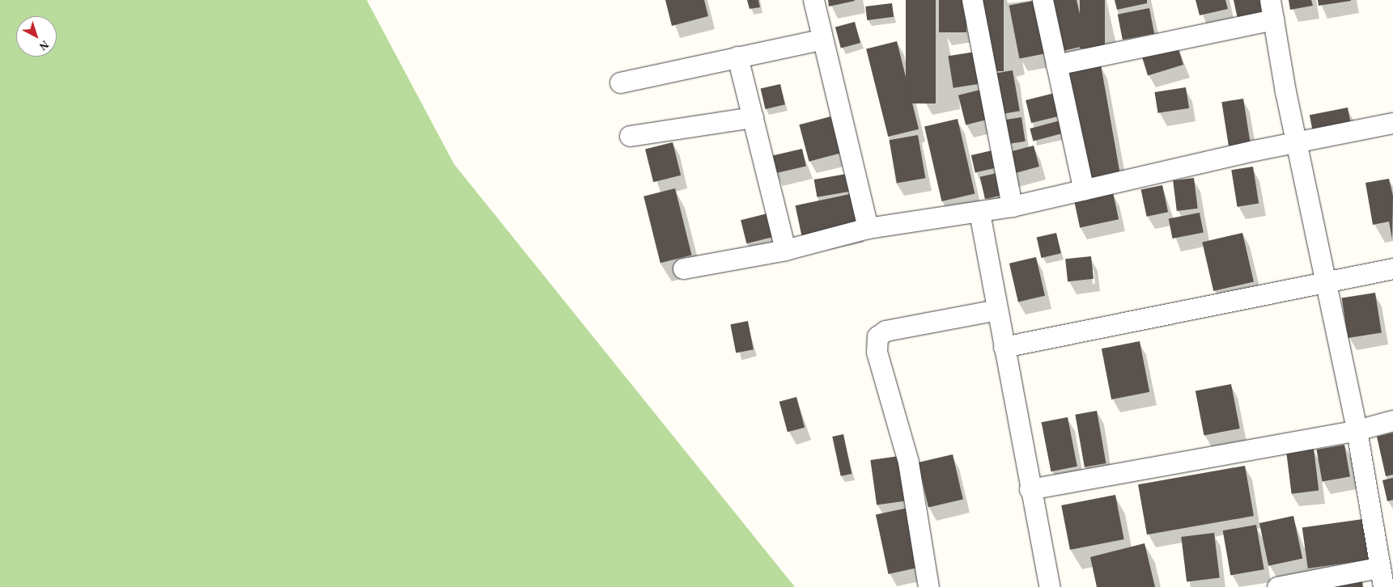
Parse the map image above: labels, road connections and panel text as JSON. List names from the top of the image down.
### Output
{
  "north": "bottom right"
}
